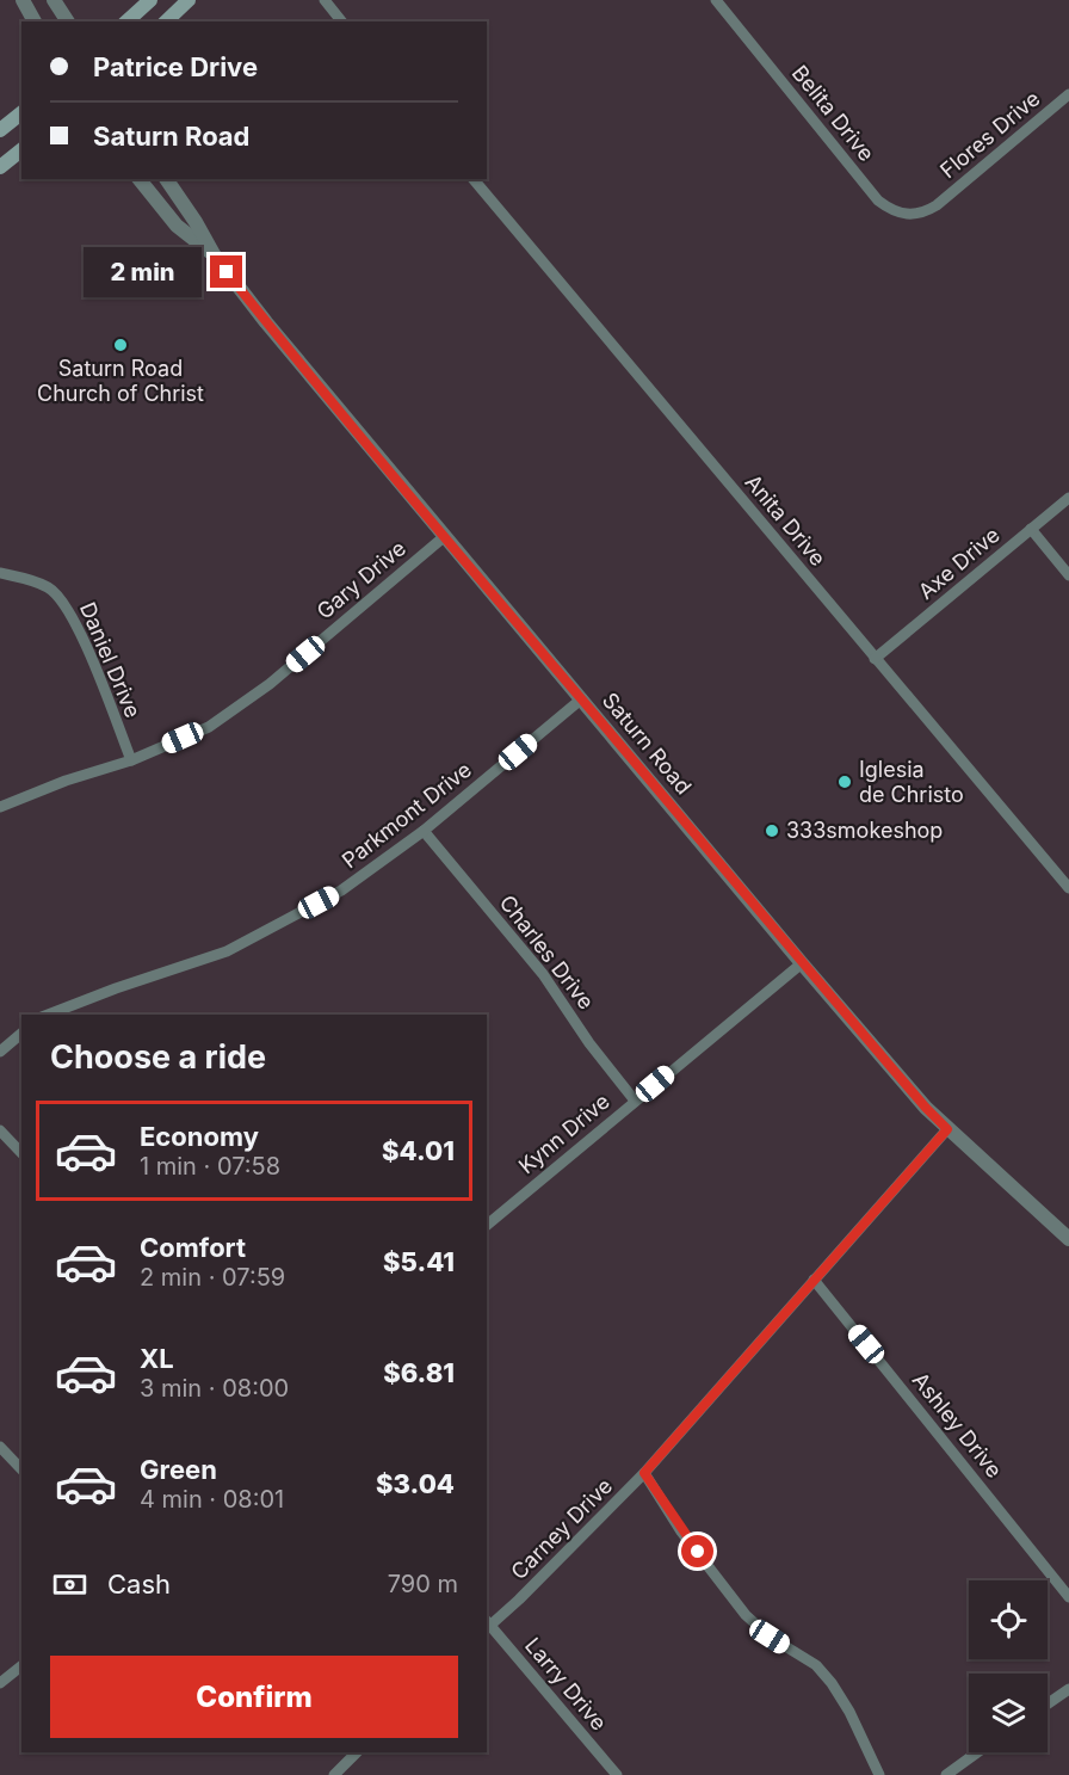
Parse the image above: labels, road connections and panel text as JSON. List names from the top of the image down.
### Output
{
  "streets": {
    "street": [
      "Belita Drive",
      "Flores Drive",
      "Anita Drive",
      "Axe Drive",
      "Gary Drive",
      "Daniel Drive",
      "Saturn Road",
      "Parkmont Drive",
      "Charles Drive",
      "Kynn Drive",
      "Ashley Drive",
      "Carney Drive",
      "Larry Drive"
    ]
  },
  "crossings": [
    ["Belita Drive", "Flores Drive"],
    ["Anita Drive", "Axe Drive"],
    ["Gary Drive", "Daniel Drive"],
    ["Gary Drive", "Saturn Road"],
    ["Saturn Road", "Parkmont Drive"],
    ["Saturn Road", "Kynn Drive"],
    ["Saturn Road", "Carney Drive"],
    ["Parkmont Drive", "Charles Drive"],
    ["Charles Drive", "Kynn Drive"],
    ["Ashley Drive", "Carney Drive"],
    ["Carney Drive", "Larry Drive"]
  ],
  "places": ["Saturn Road Church of Christ", "Iglesia de Christo", "333smokeshop"],
  "page": {
    "banner": ["Patrice Drive", "Saturn Road"],
    "bubble": "2 min",
    "heading": "Choose a ride",
    "list": [
      {
        "name": "Economy",
        "note": "1 min · 07:58",
        "value": "$4.01"
      },
      {
        "name": "Comfort",
        "note": "2 min · 07:59",
        "value": "$5.41"
      },
      {
        "name": "XL",
        "note": "3 min · 08:00",
        "value": "$6.81"
      },
      {
        "name": "Green",
        "note": "4 min · 08:01",
        "value": "$3.04"
      }
    ],
    "pay": ["Cash", "790 m"],
    "buttons": "Confirm"
  }
}
